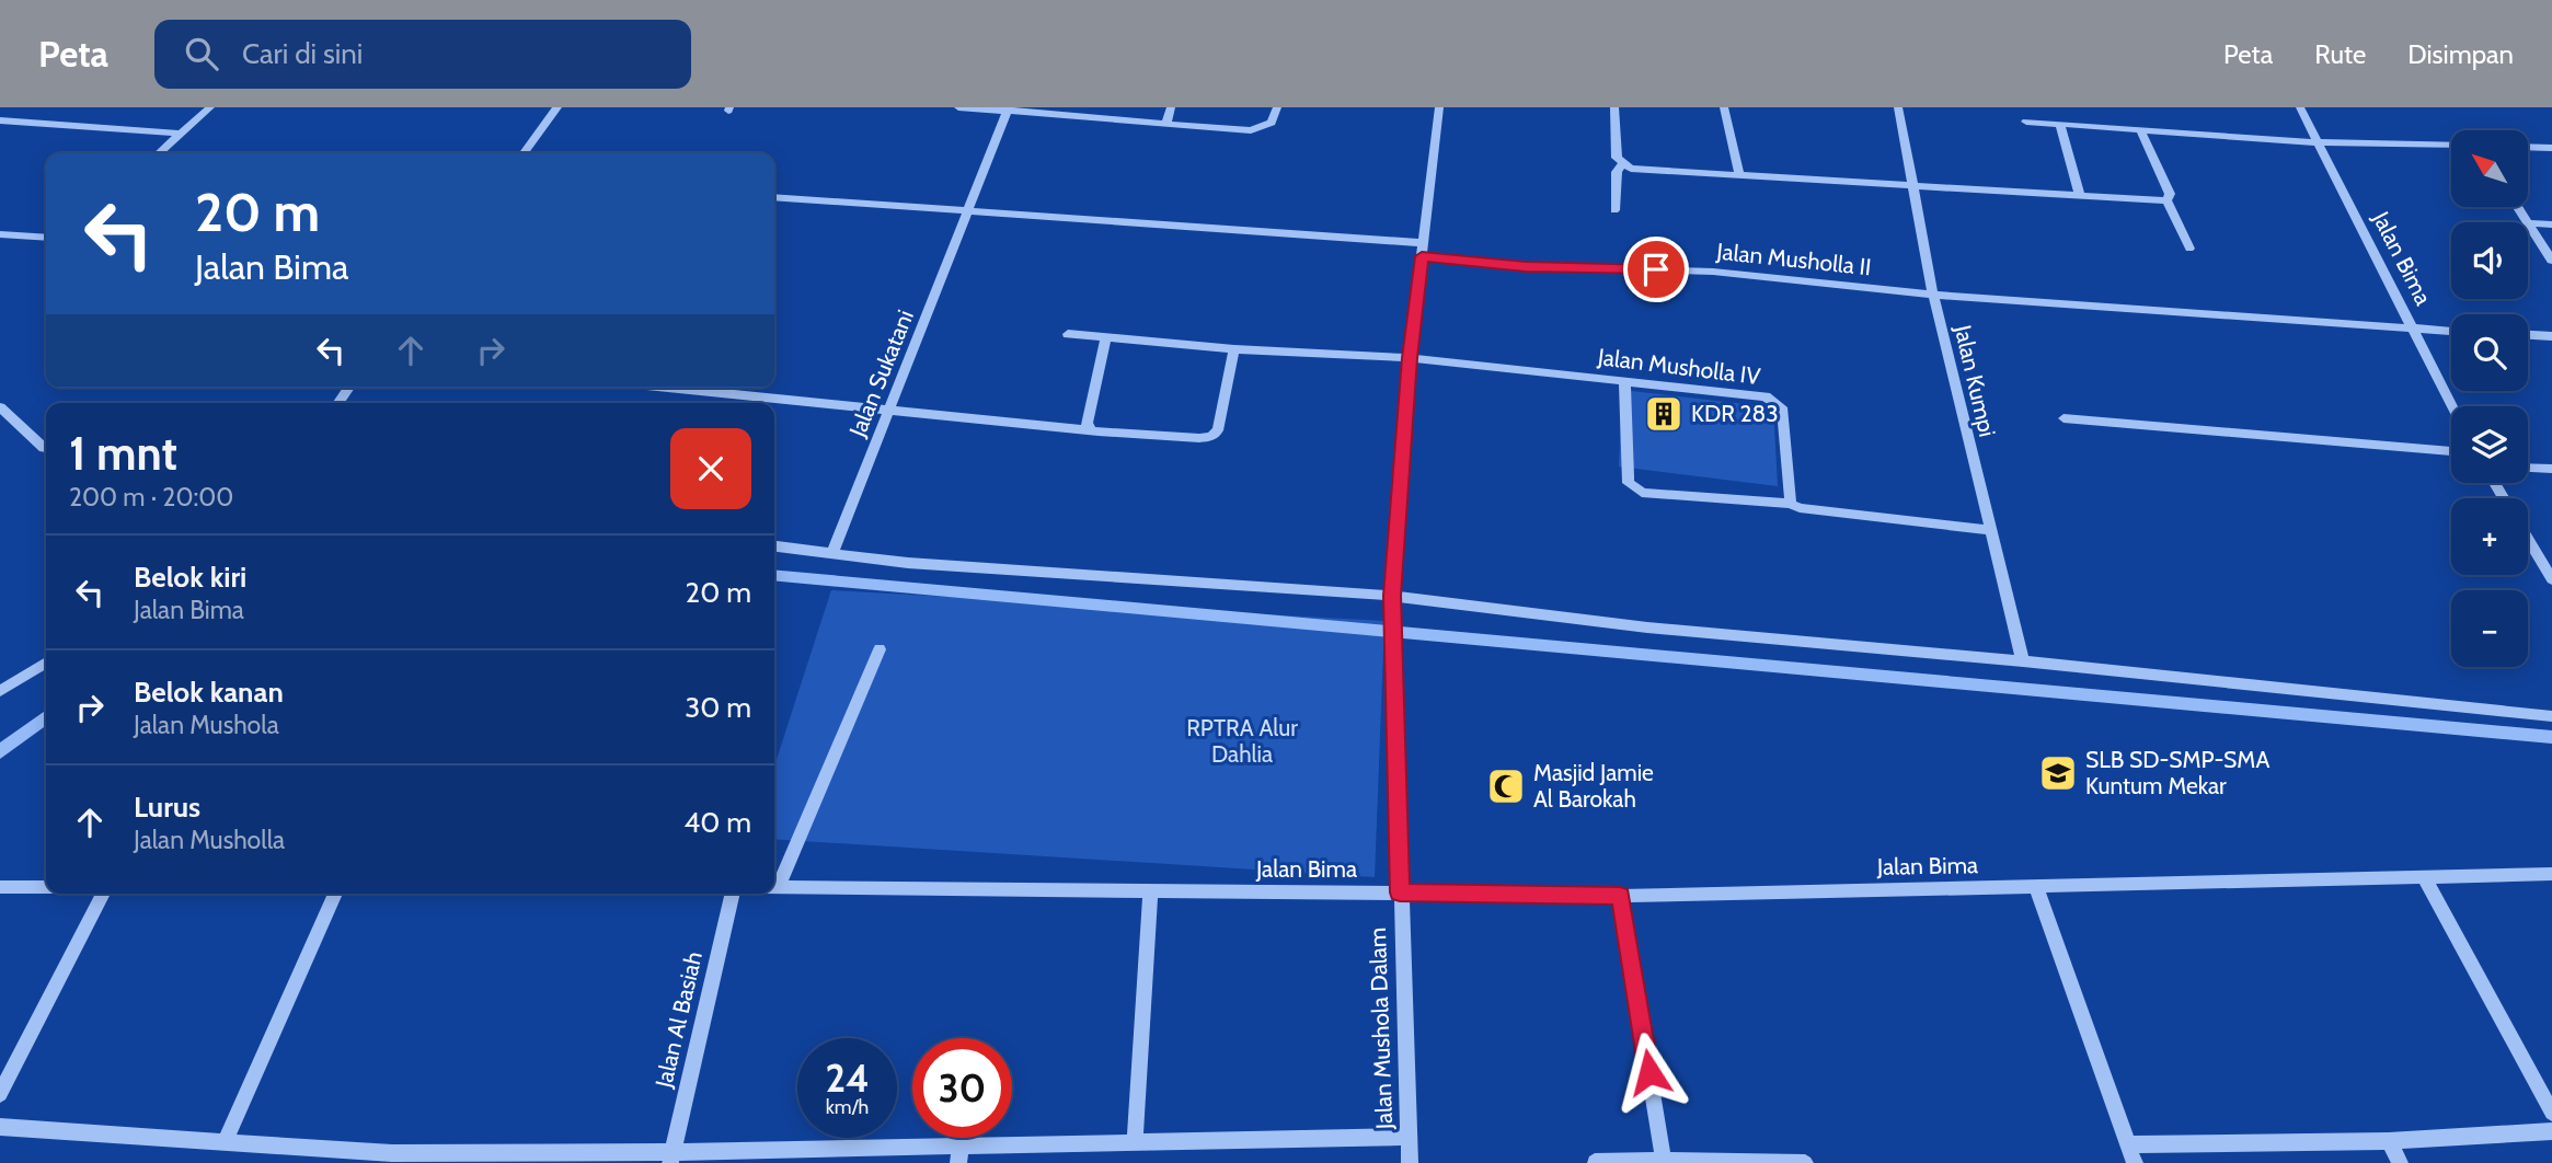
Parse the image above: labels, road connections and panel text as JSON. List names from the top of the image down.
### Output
{
  "streets": {
    "street": [
      "Jalan Bima",
      "Jalan Musholla II",
      "Jalan Musholla IV",
      "Jalan Sukatani",
      "Jalan Kumpi",
      "Jalan Al Basiah",
      "Jalan Mushola Dalam"
    ]
  },
  "crossings": [
    ["Jalan Bima", "Jalan Musholla II"],
    ["Jalan Bima", "Jalan Mushola Dalam"],
    ["Jalan Musholla II", "Jalan Kumpi"]
  ],
  "parks": ["RPTRA Alur Dahlia"],
  "places": {
    "building": ["KDR 283"],
    "school or university": ["SLB SD-SMP-SMA Kuntum Mekar"],
    "mosque": ["Masjid Jamie Al Barokah"]
  },
  "north": "top left",
  "page": {
    "header": "Peta",
    "search": "Cari di sini",
    "nav": ["Peta", "Rute", "Disimpan"],
    "map_buttons": ["+", "−"],
    "turn": ["20 m", "Jalan Bima"],
    "heading": ["1 mnt", "200 m · 20:00"],
    "list": [
      {
        "name": "Belok kiri",
        "note": "Jalan Bima",
        "value": "20 m"
      },
      {
        "name": "Belok kanan",
        "note": "Jalan Mushola",
        "value": "30 m"
      },
      {
        "name": "Lurus",
        "note": "Jalan Musholla",
        "value": "40 m"
      }
    ],
    "speed": "24 km/h",
    "limit": "30"
  }
}
